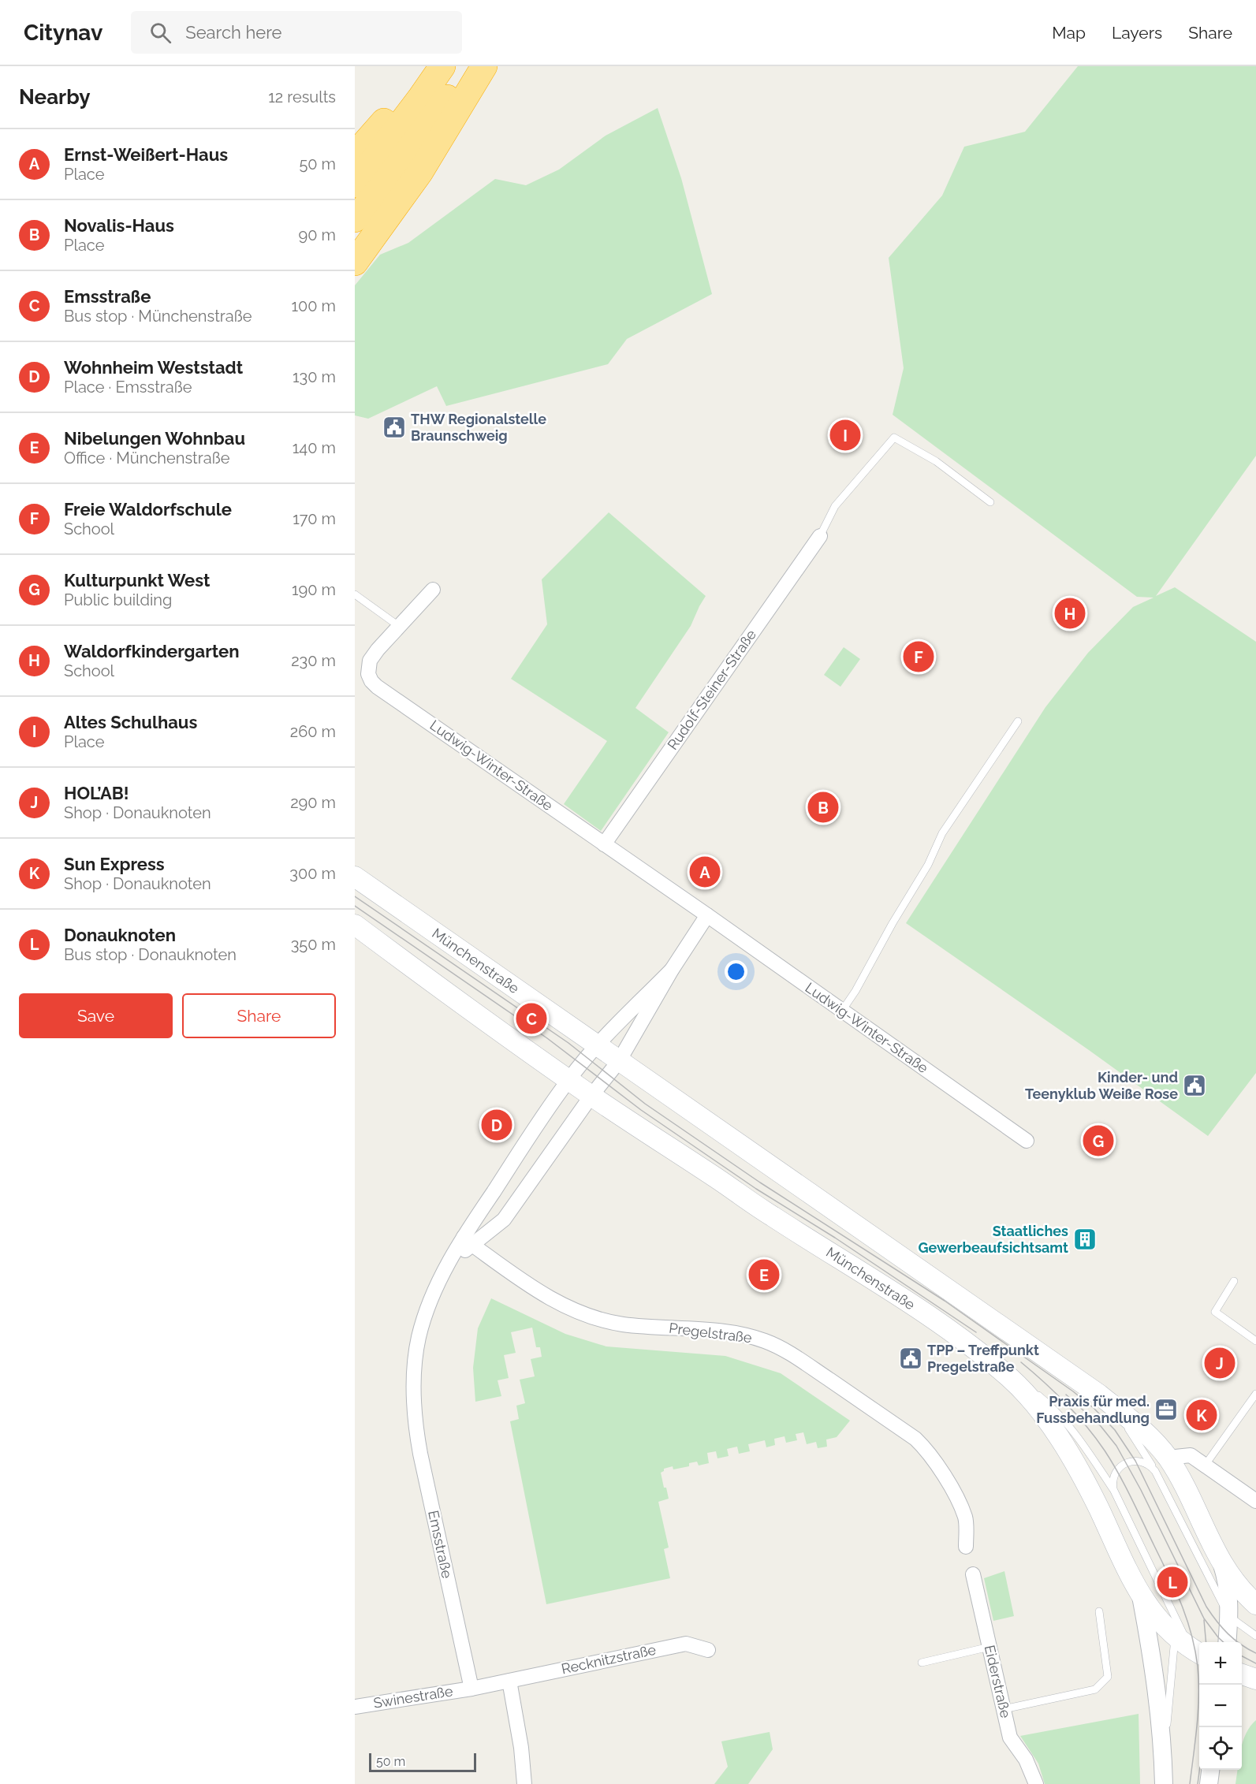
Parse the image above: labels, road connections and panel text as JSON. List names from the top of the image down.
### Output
{
  "streets": {
    "main road": ["Münchenstraße"],
    "street": [
      "Rudolf-Steiner-Straße",
      "Ludwig-Winter-Straße",
      "Pregelstraße",
      "Emsstraße",
      "Recknitzstraße",
      "Eiderstraße",
      "Swinestraße"
    ]
  },
  "crossings": [
    ["Rudolf-Steiner-Straße", "Ludwig-Winter-Straße"],
    ["Münchenstraße", "Emsstraße"],
    ["Pregelstraße", "Emsstraße"],
    ["Emsstraße", "Swinestraße"]
  ],
  "places": {
    "public building": ["THW Regionalstelle Braunschweig", "Kinder- und Teenyklub Weiße Rose", "TPP – Treffpunkt Pregelstraße"],
    "building": ["Staatliches Gewerbeaufsichtsamt"],
    "office": ["Praxis für med. Fussbehandlung"]
  },
  "scale_bar": "50 m",
  "page": {
    "header": "Citynav",
    "search": "Search here",
    "nav": ["Map", "Layers", "Share"],
    "heading": ["Nearby", "12 results"],
    "list": [
      {
        "mark": "A",
        "name": "Ernst-Weißert-Haus",
        "note": "Place",
        "value": "50 m"
      },
      {
        "mark": "B",
        "name": "Novalis-Haus",
        "note": "Place",
        "value": "90 m"
      },
      {
        "mark": "C",
        "name": "Emsstraße",
        "note": "Bus stop · Münchenstraße",
        "value": "100 m"
      },
      {
        "mark": "D",
        "name": "Wohnheim Weststadt",
        "note": "Place · Emsstraße",
        "value": "130 m"
      },
      {
        "mark": "E",
        "name": "Nibelungen Wohnbau",
        "note": "Office · Münchenstraße",
        "value": "140 m"
      },
      {
        "mark": "F",
        "name": "Freie Waldorfschule",
        "note": "School",
        "value": "170 m"
      },
      {
        "mark": "G",
        "name": "Kulturpunkt West",
        "note": "Public building",
        "value": "190 m"
      },
      {
        "mark": "H",
        "name": "Waldorfkindergarten",
        "note": "School",
        "value": "230 m"
      },
      {
        "mark": "I",
        "name": "Altes Schulhaus",
        "note": "Place",
        "value": "260 m"
      },
      {
        "mark": "J",
        "name": "HOL’AB!",
        "note": "Shop · Donauknoten",
        "value": "290 m"
      },
      {
        "mark": "K",
        "name": "Sun Express",
        "note": "Shop · Donauknoten",
        "value": "300 m"
      },
      {
        "mark": "L",
        "name": "Donauknoten",
        "note": "Bus stop · Donauknoten",
        "value": "350 m"
      }
    ],
    "pins": [
      "I",
      "H",
      "F",
      "B",
      "A",
      "C",
      "D",
      "G",
      "E",
      "J",
      "K",
      "L"
    ],
    "buttons": ["Save", "Share"],
    "map_buttons": ["+", "−"],
    "scale": "50 m"
  }
}
